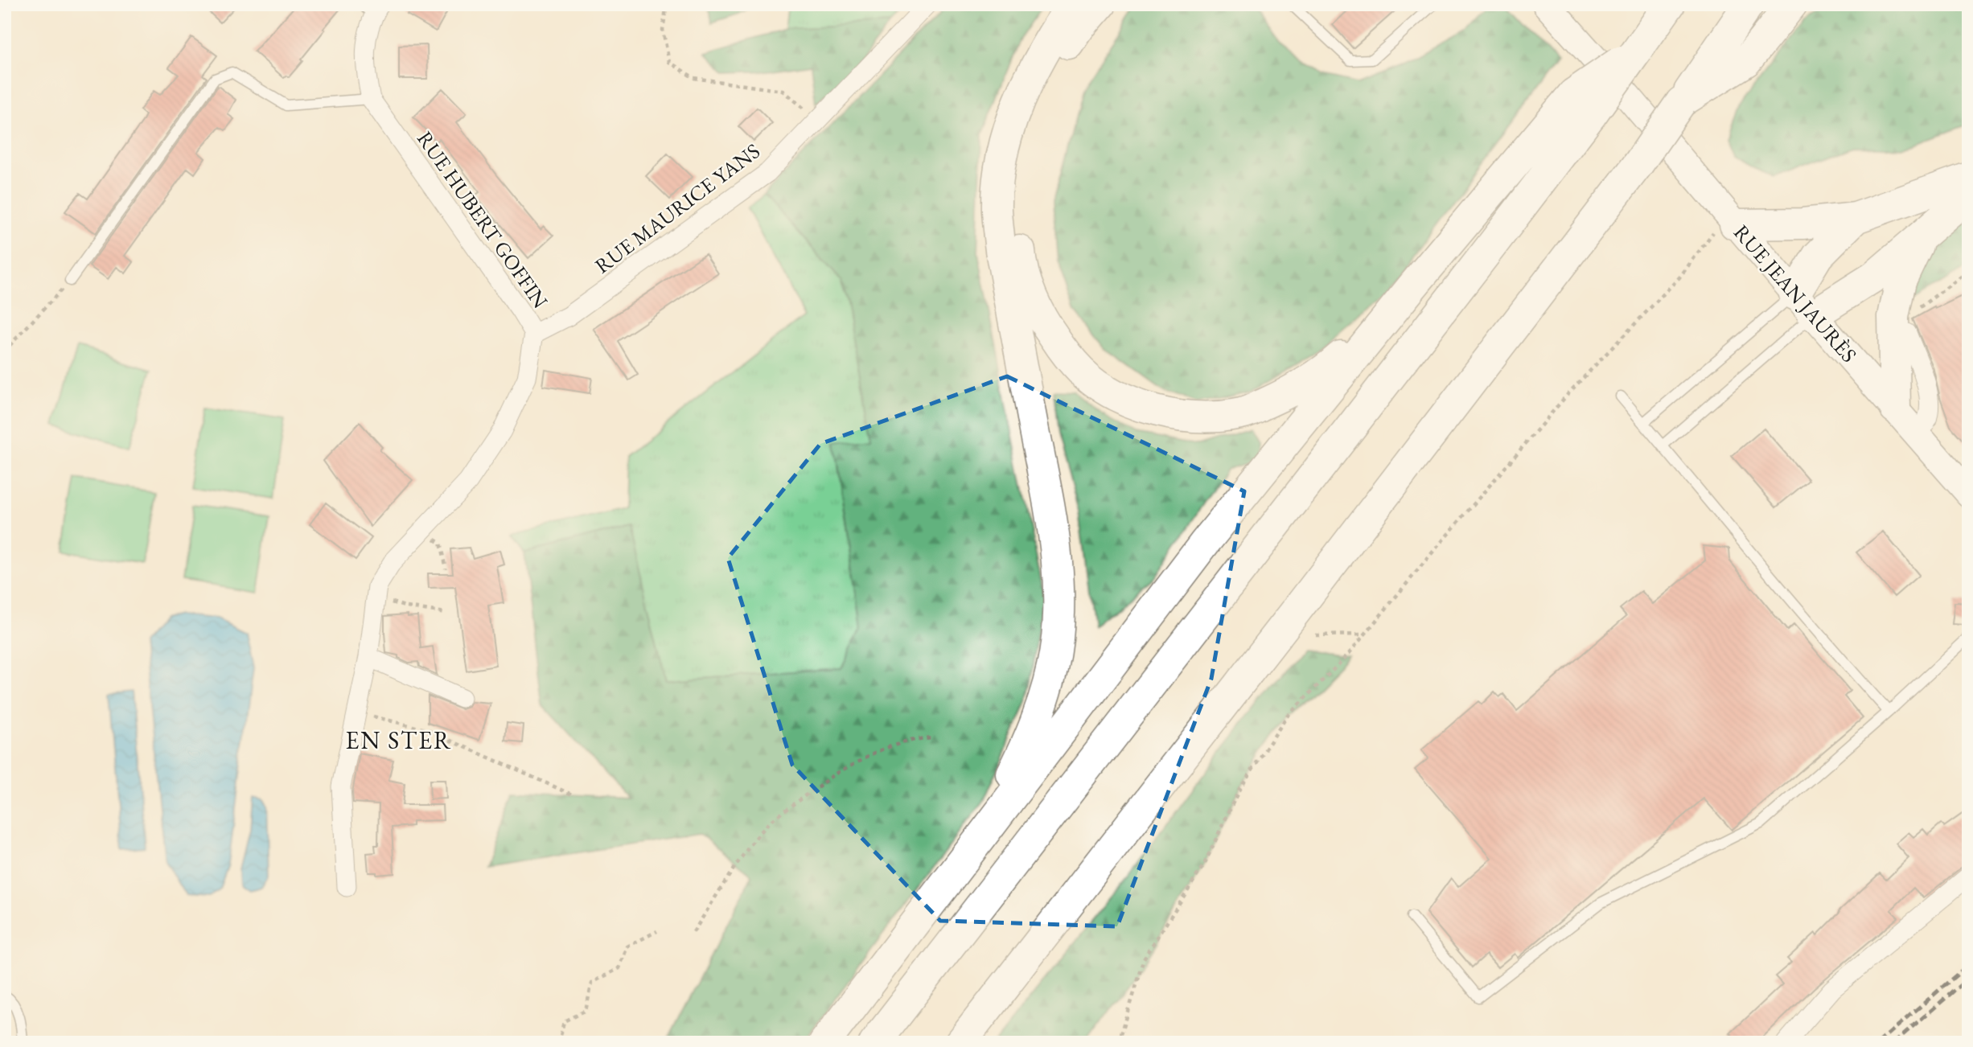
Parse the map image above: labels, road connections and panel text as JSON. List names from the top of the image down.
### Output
{
  "streets": {
    "main road": ["RUE JEAN JAURÈS"],
    "street": ["RUE MAURICE YANS", "RUE HUBERT GOFFIN"]
  },
  "crossings": [
    ["RUE MAURICE YANS", "RUE HUBERT GOFFIN"]
  ],
  "districts": ["EN STER"]
}
